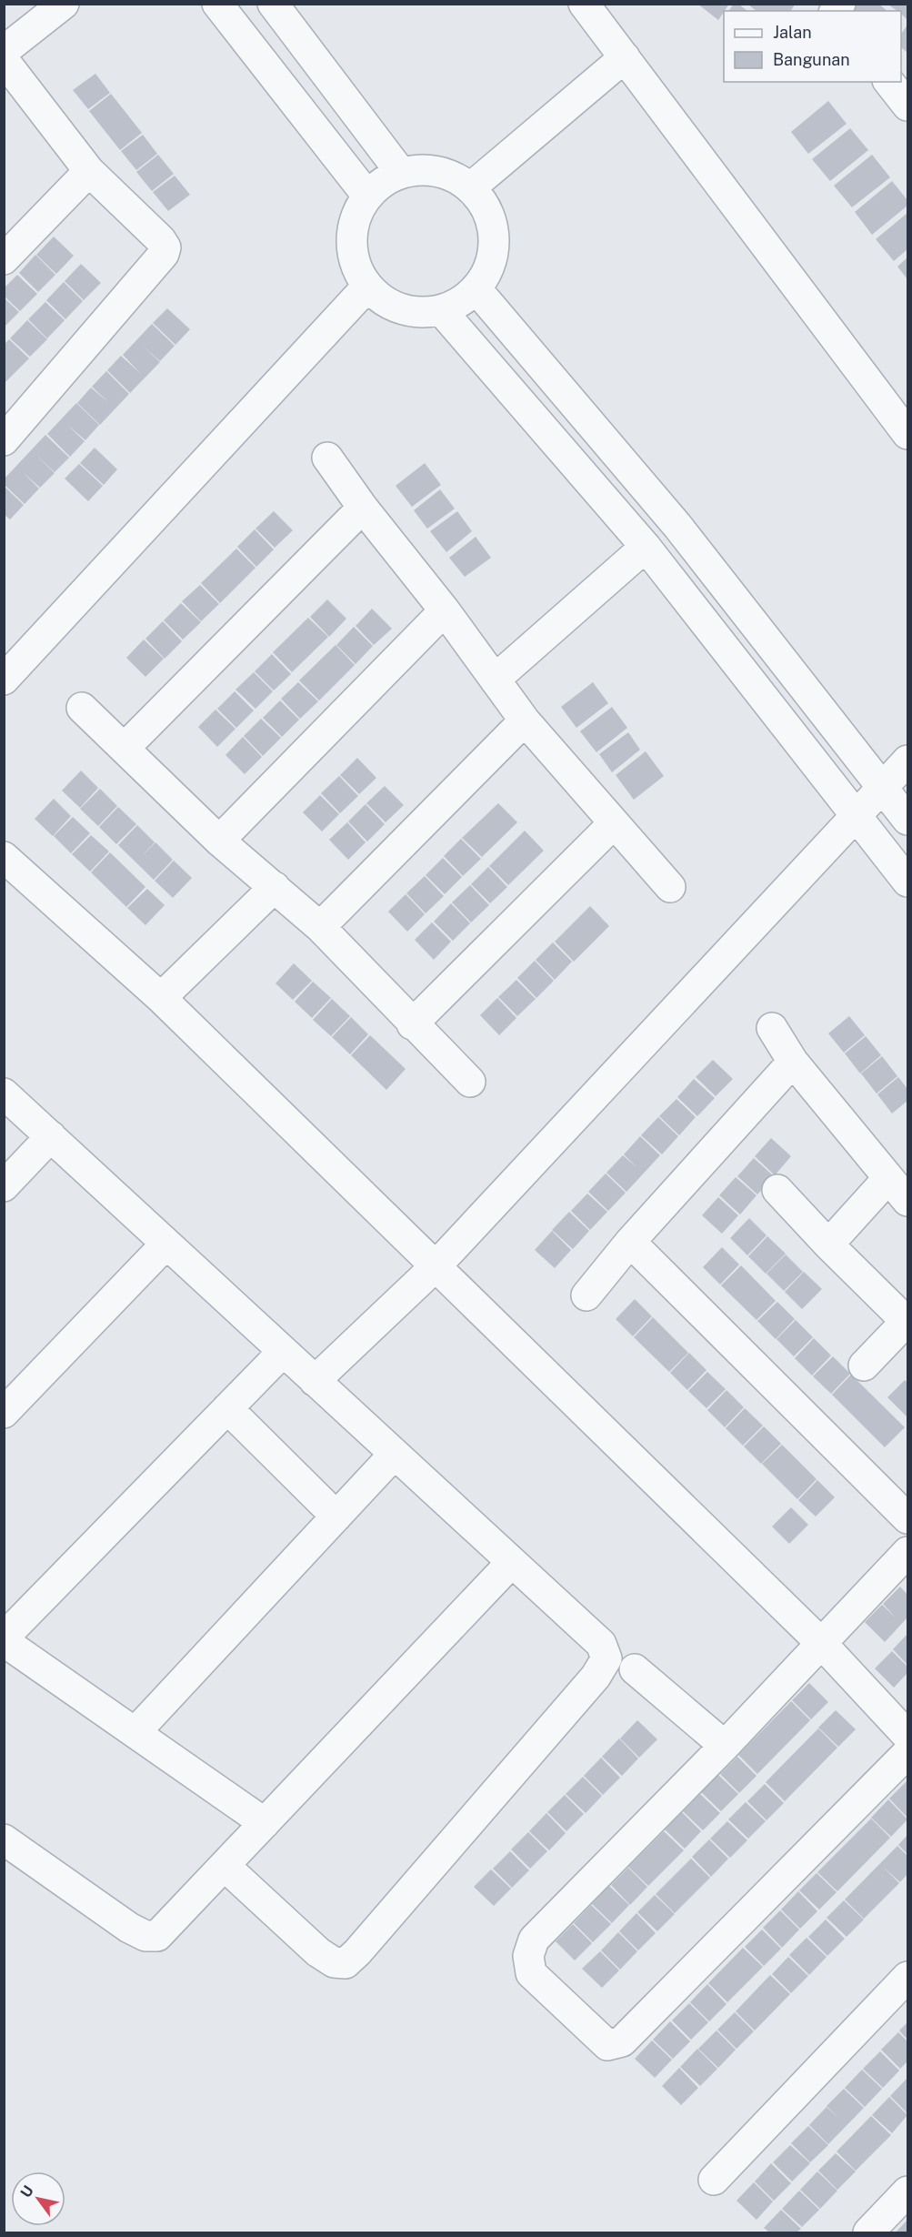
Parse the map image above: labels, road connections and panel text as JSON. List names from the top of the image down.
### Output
{
  "legend": ["Jalan", "Bangunan"],
  "north": "top left"
}
